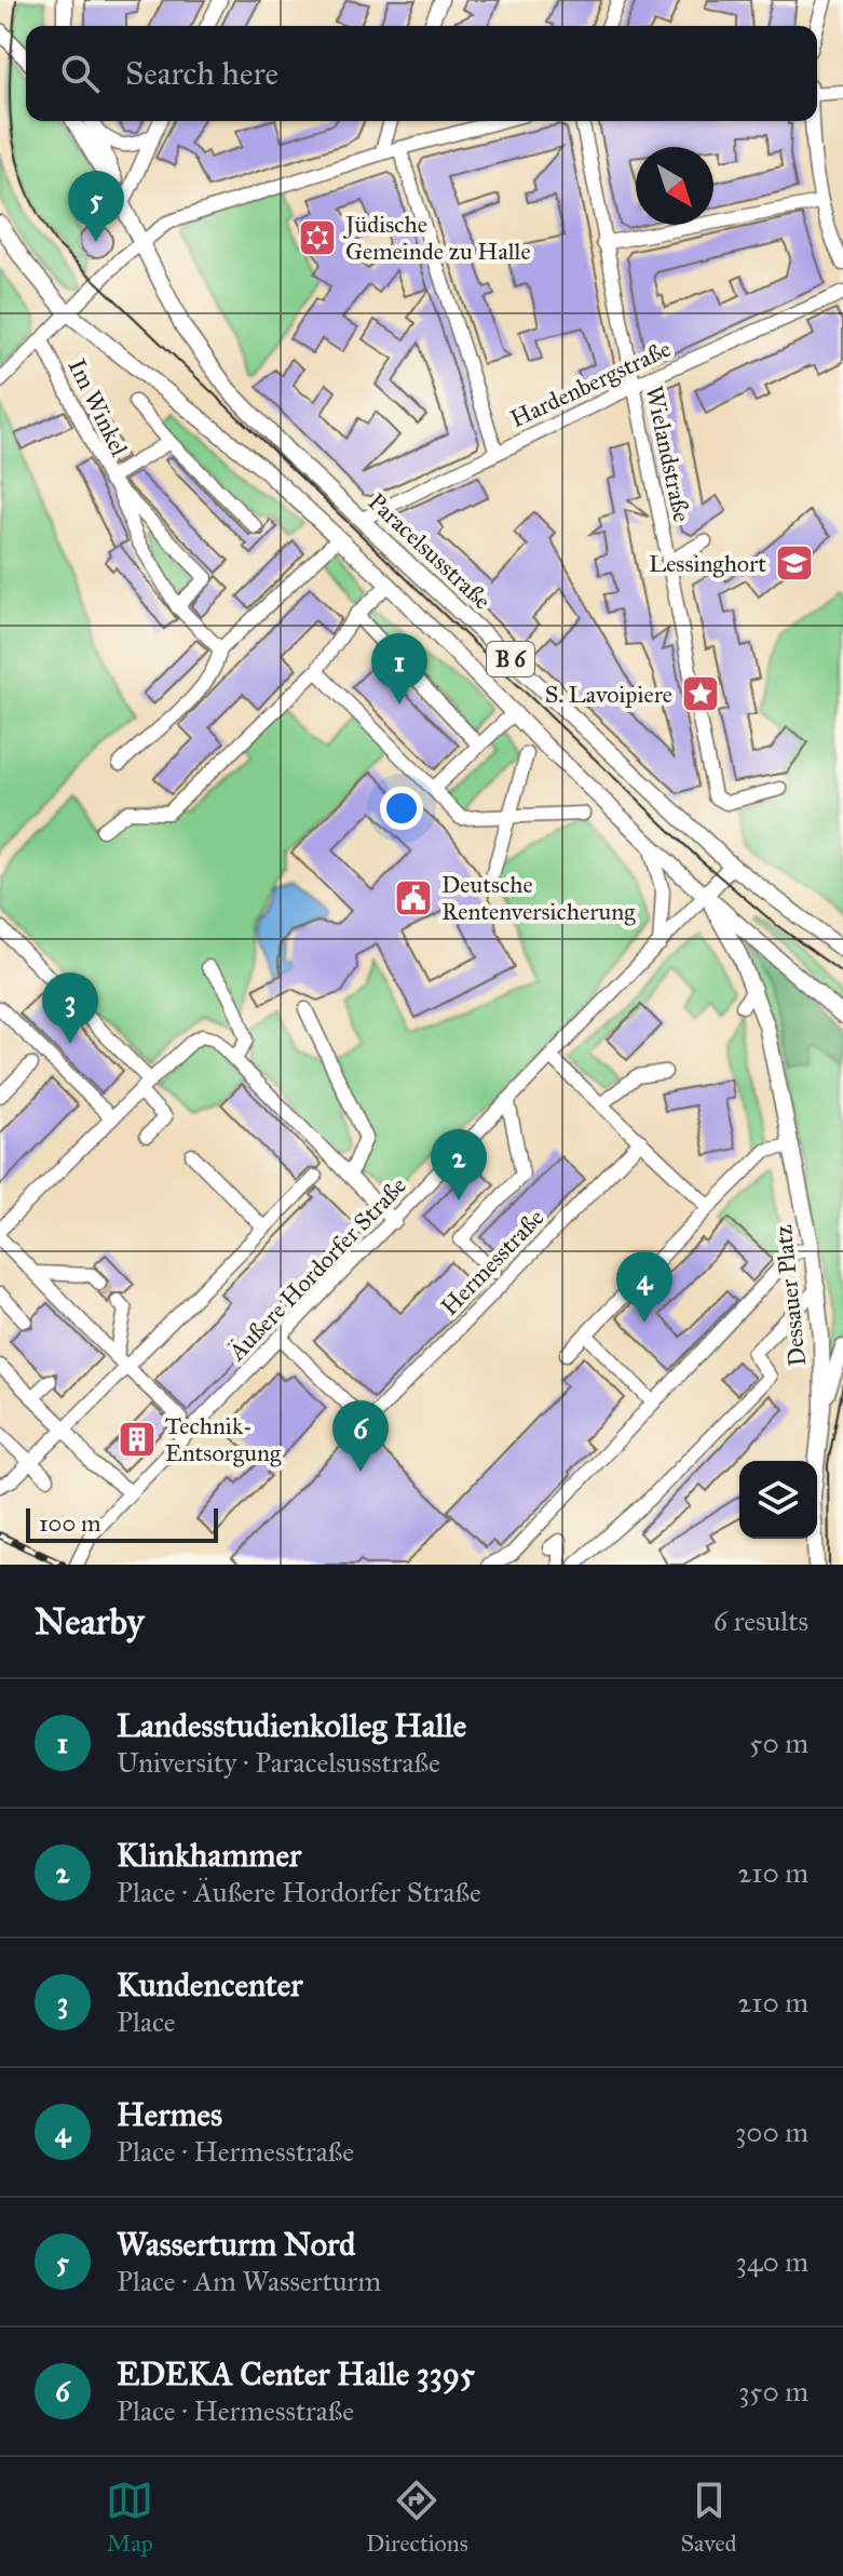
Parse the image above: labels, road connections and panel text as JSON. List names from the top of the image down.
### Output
{
  "streets": {
    "main road": ["Paracelsusstraße", "B 6", "Dessauer Platz"],
    "street": [
      "Hardenbergstraße",
      "Im Winkel",
      "Wielandstraße",
      "Hermesstraße",
      "Äußere Hordorfer Straße"
    ]
  },
  "crossings": [
    ["Hardenbergstraße", "Wielandstraße"],
    ["Hardenbergstraße", "Paracelsusstraße"],
    ["B 6", "Äußere Hordorfer Straße"],
    ["B 6", "Dessauer Platz"],
    ["Äußere Hordorfer Straße", "Dessauer Platz"]
  ],
  "places": {
    "synagogue": ["Jüdische Gemeinde zu Halle"],
    "school or university": ["Lessinghort"],
    "place": ["S. Lavoipiere"],
    "public building": ["Deutsche Rentenversicherung"],
    "building": ["Technik- Entsorgung"]
  },
  "scale_bar": "100 m",
  "north": "bottom right",
  "page": {
    "search": "Search here",
    "pins": [
      "5",
      "1",
      "3",
      "2",
      "4",
      "6"
    ],
    "scale": "100 m",
    "heading": ["Nearby", "6 results"],
    "list": [
      {
        "mark": "1",
        "name": "Landesstudienkolleg Halle",
        "note": "University · Paracelsusstraße",
        "value": "50 m"
      },
      {
        "mark": "2",
        "name": "Klinkhammer",
        "note": "Place · Äußere Hordorfer Straße",
        "value": "210 m"
      },
      {
        "mark": "3",
        "name": "Kundencenter",
        "note": "Place",
        "value": "210 m"
      },
      {
        "mark": "4",
        "name": "Hermes",
        "note": "Place · Hermesstraße",
        "value": "300 m"
      },
      {
        "mark": "5",
        "name": "Wasserturm Nord",
        "note": "Place · Am Wasserturm",
        "value": "340 m"
      },
      {
        "mark": "6",
        "name": "EDEKA Center Halle 3395",
        "note": "Place · Hermesstraße",
        "value": "350 m"
      }
    ],
    "nav": ["Map", "Directions", "Saved"]
  }
}
